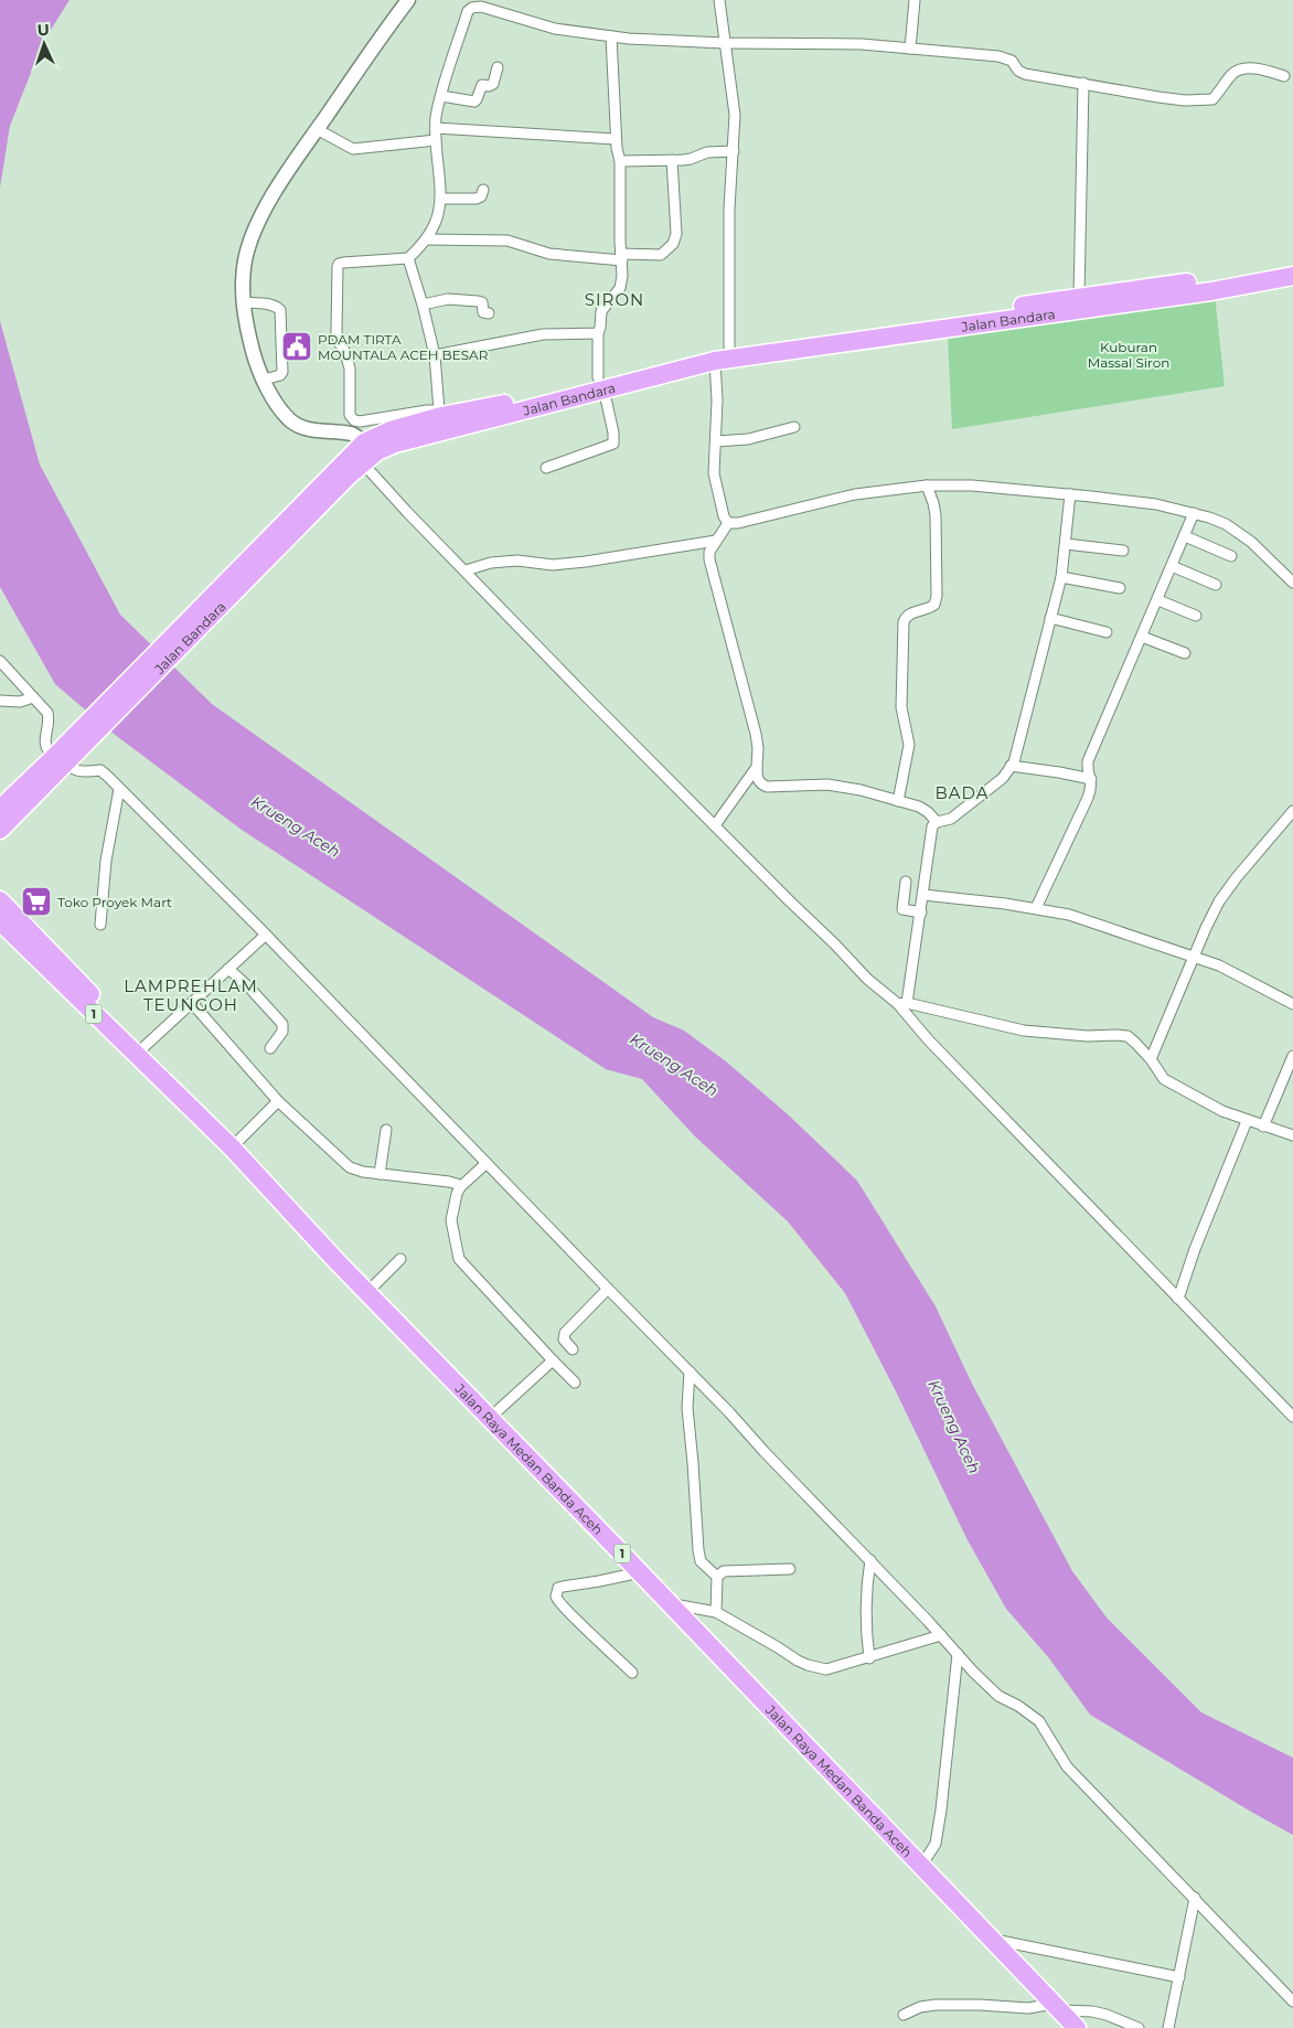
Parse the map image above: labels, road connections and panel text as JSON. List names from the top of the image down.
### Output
{
  "streets": {
    "highway": ["Jalan Bandara", "1", "Jalan Raya Medan Banda Aceh"]
  },
  "districts": ["SIRON", "BADA", "LAMPREHLAM TEUNGOH"],
  "water": ["Krueng Aceh"],
  "parks": ["Kuburan Massal Siron"],
  "places": {
    "public building": ["PDAM TIRTA MOUNTALA ACEH BESAR"],
    "supermarket": ["Toko Proyek Mart"]
  },
  "north": "top"
}
